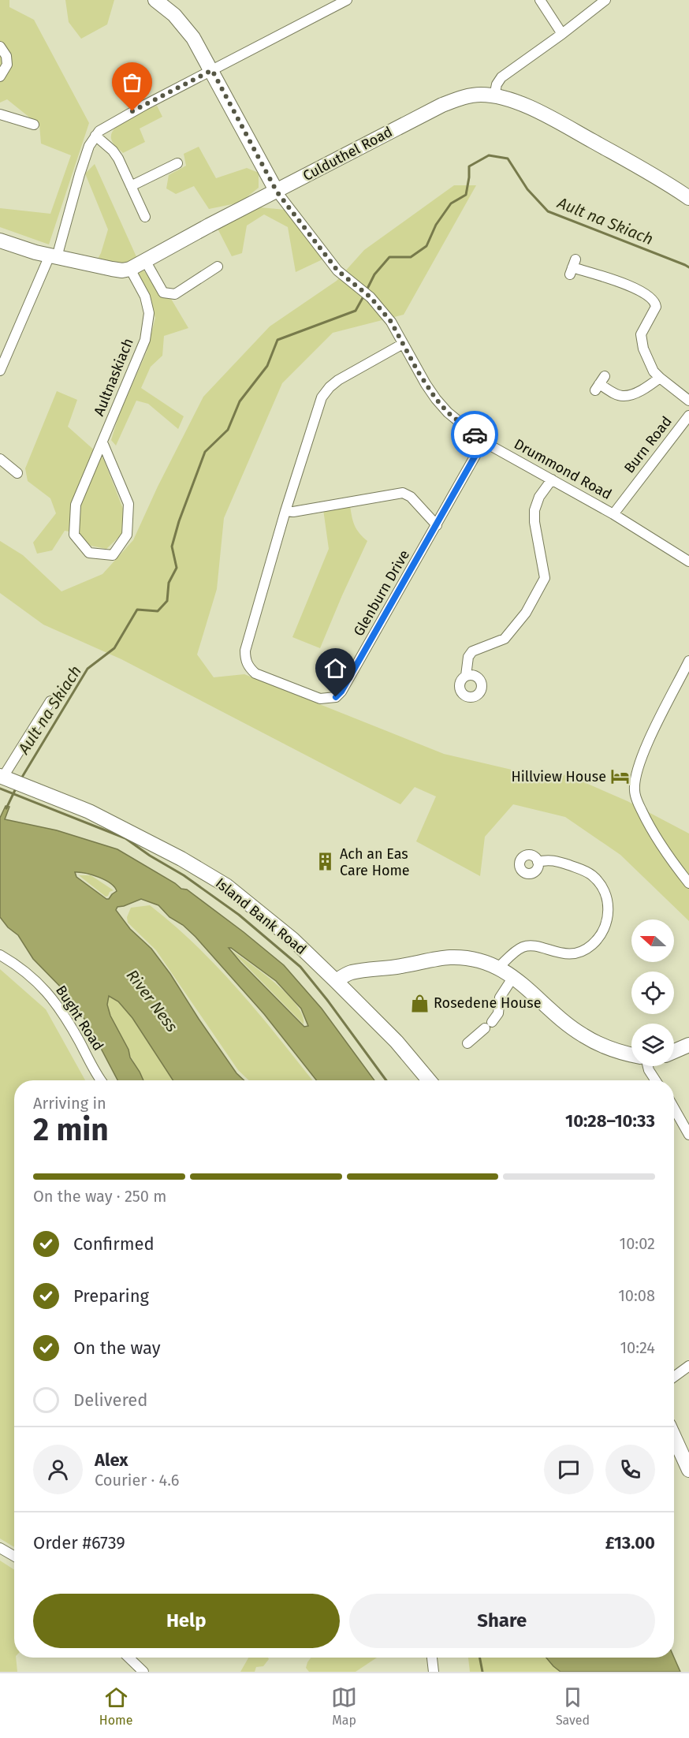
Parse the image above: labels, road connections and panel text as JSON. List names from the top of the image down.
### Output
{
  "streets": {
    "main road": ["Culduthel Road", "Island Bank Road"],
    "street": [
      "Aultnaskiach",
      "Burn Road",
      "Drummond Road",
      "Glenburn Drive",
      "Bught Road"
    ]
  },
  "crossings": [
    ["Culduthel Road", "Aultnaskiach"],
    ["Culduthel Road", "Drummond Road"],
    ["Burn Road", "Drummond Road"],
    ["Drummond Road", "Glenburn Drive"]
  ],
  "water": ["Ault na Skiach", "River Ness"],
  "places": {
    "hotel": ["Hillview House"],
    "building": ["Ach an Eas Care Home"],
    "shop": ["Rosedene House"]
  },
  "north": "left",
  "page": {
    "heading": ["2 min", "Arriving in", "10:28–10:33"],
    "panel": [
      "Alex",
      "Courier · 4.6",
      "Order #6739",
      "£13.00"
    ],
    "bar": "On the way · 250 m",
    "list": [
      ["Confirmed", "10:02"],
      ["Preparing", "10:08"],
      ["On the way", "10:24"],
      "Delivered"
    ],
    "buttons": ["Help", "Share"],
    "tabs": ["Home", "Map", "Saved"]
  }
}
